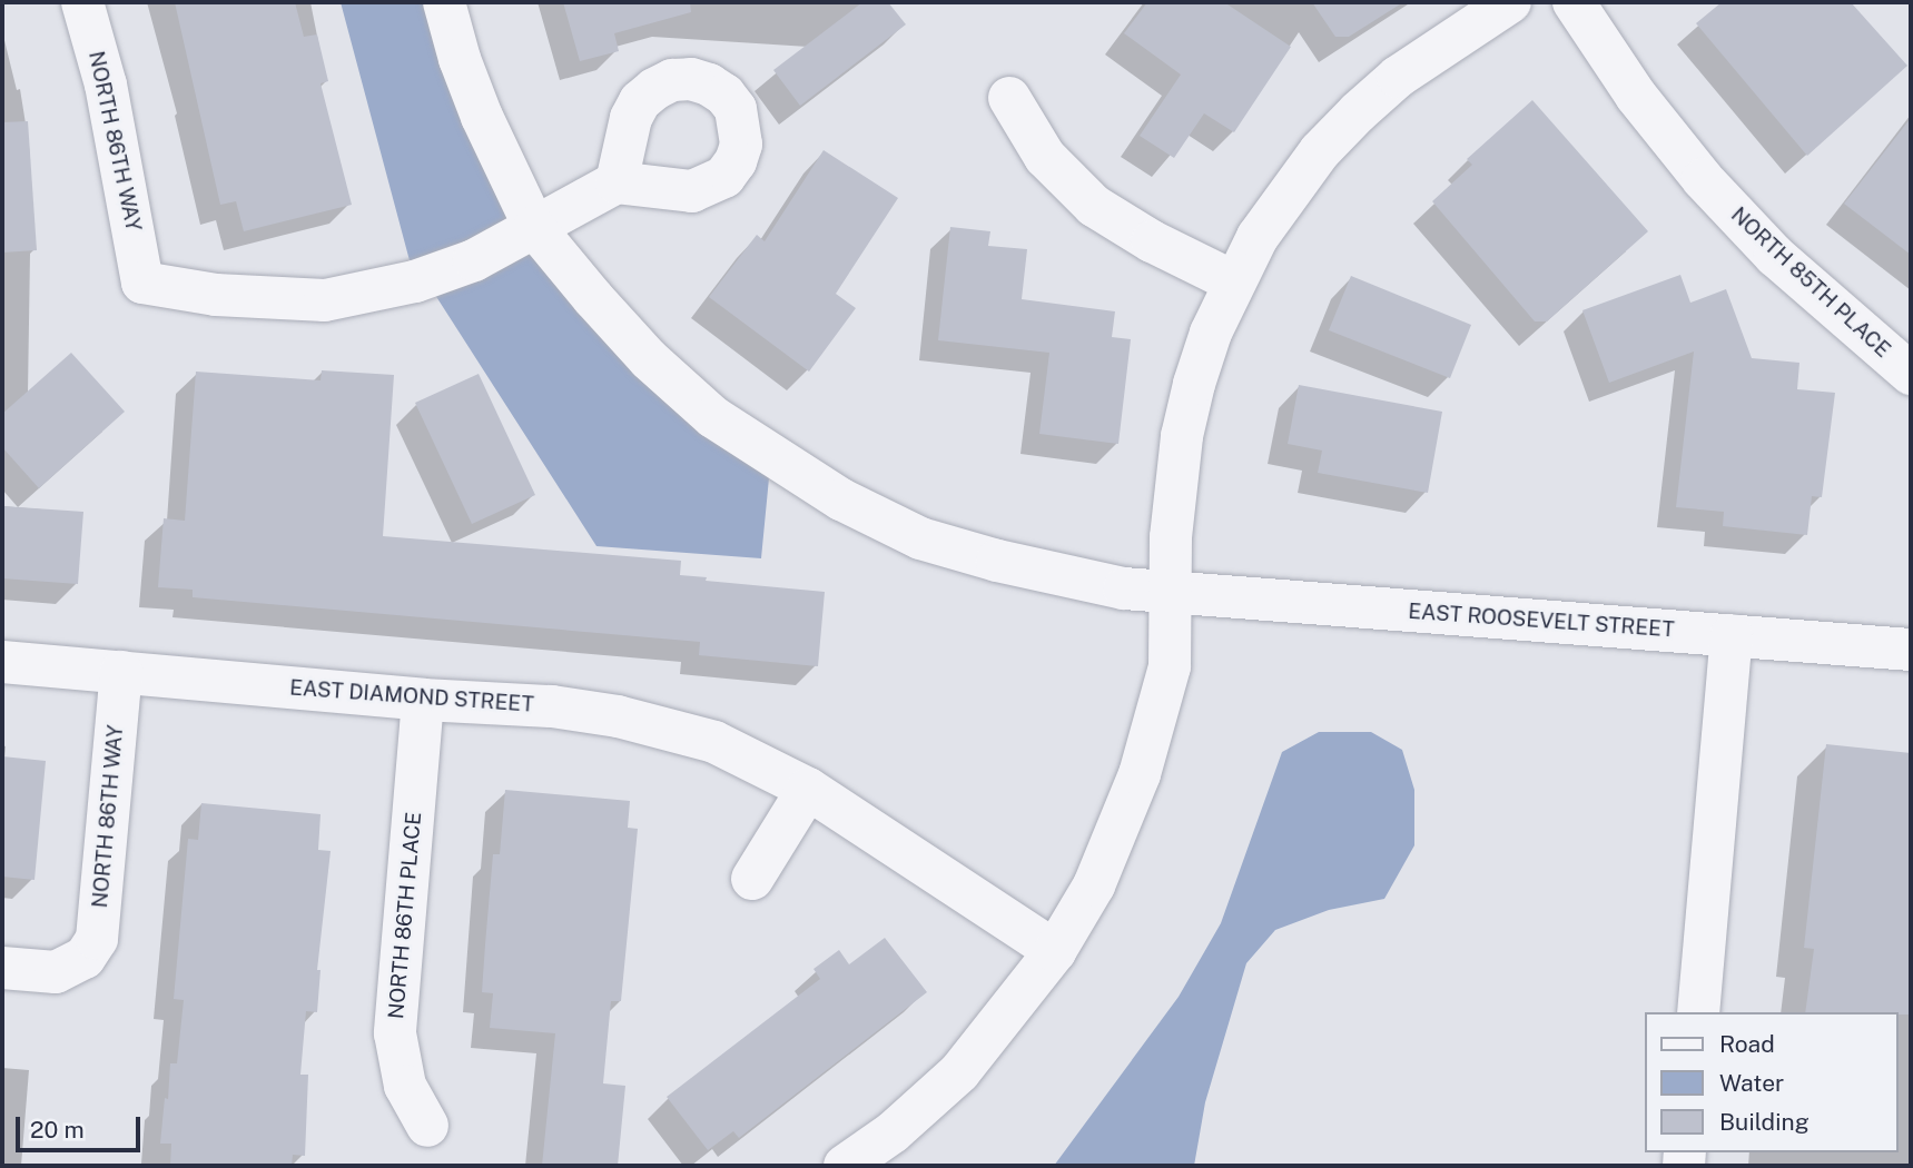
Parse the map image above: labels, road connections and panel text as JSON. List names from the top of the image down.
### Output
{
  "streets": {
    "street": [
      "NORTH 86TH WAY",
      "NORTH 85TH PLACE",
      "EAST ROOSEVELT STREET",
      "EAST DIAMOND STREET",
      "NORTH 86TH PLACE"
    ]
  },
  "crossings": [
    ["NORTH 86TH WAY", "EAST ROOSEVELT STREET"],
    ["NORTH 86TH WAY", "EAST DIAMOND STREET"],
    ["EAST DIAMOND STREET", "NORTH 86TH PLACE"]
  ],
  "legend": ["Road", "Water", "Building"],
  "scale_bar": "20 m"
}
